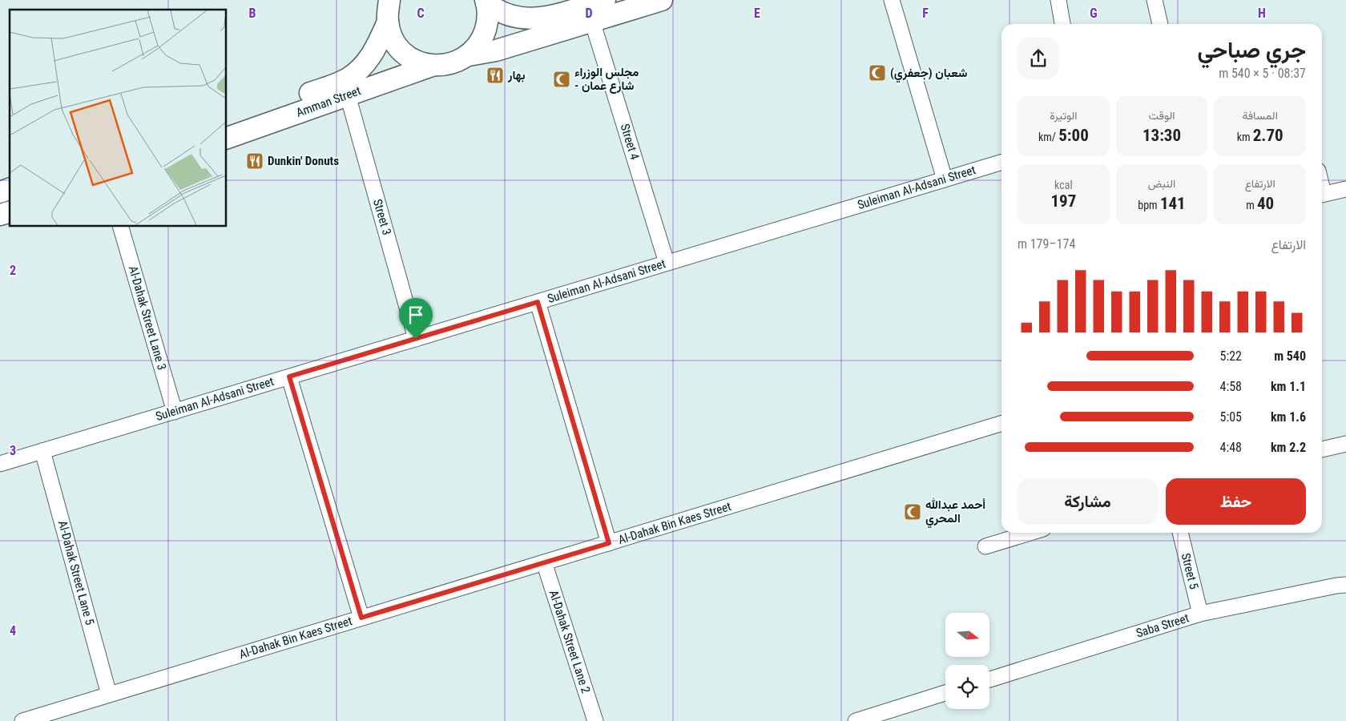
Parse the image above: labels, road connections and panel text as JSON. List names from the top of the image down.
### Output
{
  "streets": {
    "main road": ["Amman Street"],
    "street": [
      "Street 4",
      "Suleiman Al-Adsani Street",
      "Street 3",
      "Al-Dahak Street Lane 3",
      "Al-Dahak Bin Kaes Street",
      "Street 5",
      "Al-Dahak Street Lane 5",
      "Saba Street",
      "Al-Dahak Street Lane 2"
    ]
  },
  "crossings": [
    ["Amman Street", "Street 3"],
    ["Street 4", "Suleiman Al-Adsani Street"],
    ["Suleiman Al-Adsani Street", "Street 3"],
    ["Suleiman Al-Adsani Street", "Al-Dahak Street Lane 3"],
    ["Suleiman Al-Adsani Street", "Al-Dahak Street Lane 5"],
    ["Al-Dahak Bin Kaes Street", "Al-Dahak Street Lane 5"],
    ["Al-Dahak Bin Kaes Street", "Al-Dahak Street Lane 2"],
    ["Street 5", "Saba Street"]
  ],
  "places": {
    "mosque": ["شعبان (جعفري)", "مجلس الوزراء - شارع عمان", "أحمد عبدالله المحري"],
    "restaurant": ["بهار", "Dunkin' Donuts"]
  },
  "north": "right",
  "page": {
    "heading": ["جري صباحي", "08:37 · 5 × 540 m"],
    "stats": [
      ["المسافة", "2.70 km"],
      ["الوقت", "13:30"],
      ["الوتيرة", "5:00 /km"],
      ["الارتفاع", "40 m"],
      ["النبض", "141 bpm"],
      ["kcal", "197"]
    ],
    "chart": ["الارتفاع", "174–179 m"],
    "list": [
      {
        "name": "540 m",
        "note": "5:22"
      },
      {
        "name": "1.1 km",
        "note": "4:58"
      },
      {
        "name": "1.6 km",
        "note": "5:05"
      },
      {
        "name": "2.2 km",
        "note": "4:48"
      }
    ],
    "buttons": ["حفظ", "مشاركة"]
  },
  "grid": {
    "columns": [
      "B",
      "C",
      "D",
      "E",
      "F",
      "G",
      "H"
    ],
    "rows": ["2", "3", "4"]
  }
}
